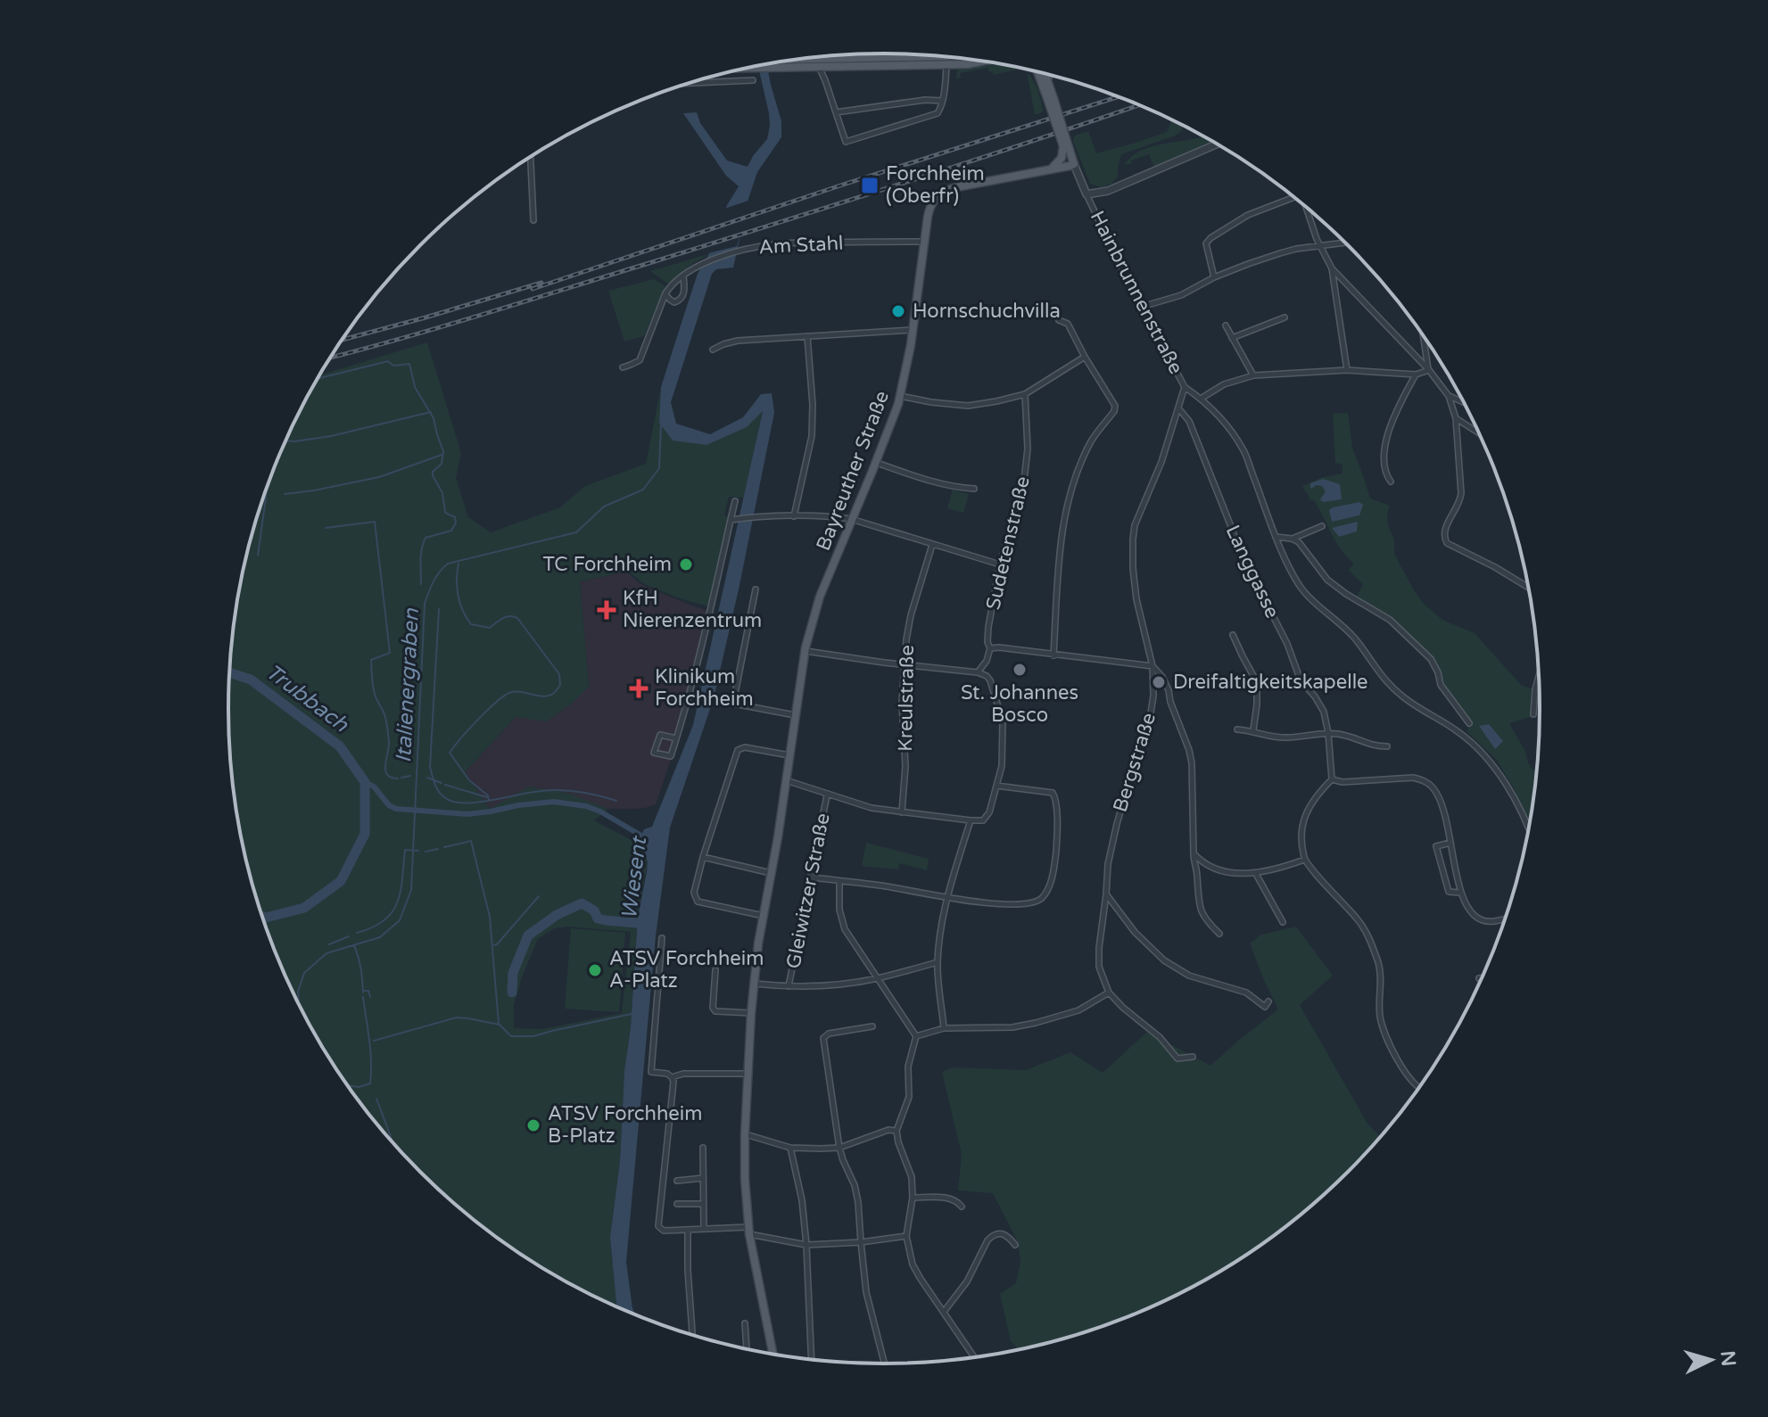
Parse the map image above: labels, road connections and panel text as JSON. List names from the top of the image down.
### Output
{
  "streets": {
    "main road": ["Bayreuther Straße"],
    "street": [
      "Am Stahl",
      "Hainbrunnenstraße",
      "Sudetenstraße",
      "Langgasse",
      "Kreulstraße",
      "Bergstraße",
      "Gleiwitzer Straße"
    ]
  },
  "crossings": [
    ["Am Stahl", "Bayreuther Straße"],
    ["Hainbrunnenstraße", "Bayreuther Straße"],
    ["Hainbrunnenstraße", "Bergstraße"],
    ["Langgasse", "Bergstraße"]
  ],
  "water": ["Italienergraben", "Trubbach", "Wiesent"],
  "places": {
    "transit": ["Forchheim (Oberfr)"],
    "other": [
      "Hornschuchvilla",
      "TC Forchheim",
      "St. Johannes Bosco",
      "Dreifaltigkeitskapelle",
      "ATSV Forchheim A-Platz",
      "ATSV Forchheim B-Platz"
    ],
    "health": ["KfH Nierenzentrum", "Klinikum Forchheim"]
  },
  "north": "right"
}
